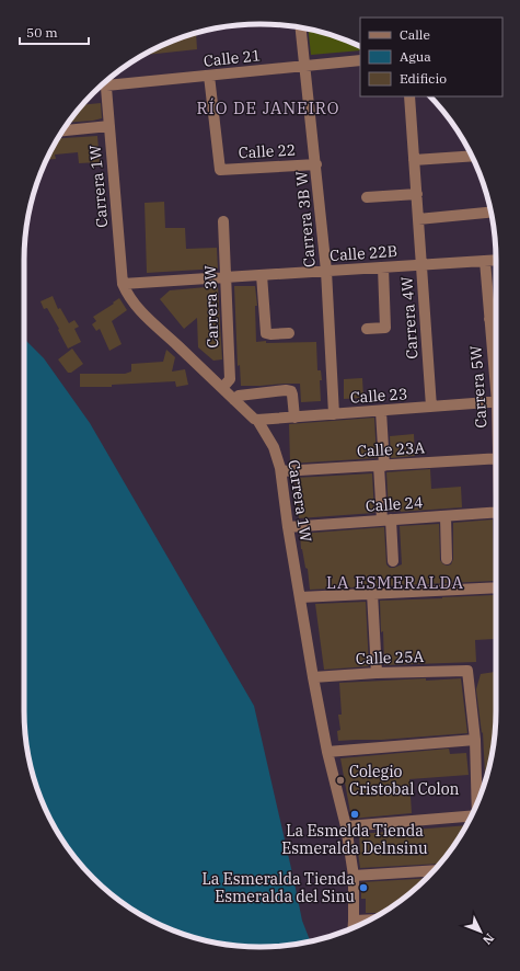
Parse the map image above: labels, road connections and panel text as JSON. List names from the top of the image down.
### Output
{
  "streets": {
    "street": [
      "Calle 21",
      "Calle 22",
      "Carrera 1W",
      "Carrera 3B W",
      "Calle 22B",
      "Carrera 3W",
      "Carrera 4W",
      "Carrera 5W",
      "Calle 23",
      "Calle 23A",
      "Calle 24",
      "Calle 25A"
    ]
  },
  "crossings": [
    ["Calle 21", "Calle 22"],
    ["Calle 21", "Carrera 3B W"],
    ["Calle 22", "Carrera 3B W"],
    ["Carrera 1W", "Calle 22B"],
    ["Carrera 1W", "Carrera 3W"],
    ["Carrera 1W", "Calle 23"],
    ["Carrera 1W", "Calle 23A"],
    ["Carrera 1W", "Calle 24"],
    ["Carrera 1W", "Calle 25A"],
    ["Carrera 3B W", "Calle 22B"],
    ["Carrera 3B W", "Calle 23"],
    ["Calle 22B", "Carrera 3W"],
    ["Calle 22B", "Carrera 4W"],
    ["Calle 22B", "Carrera 5W"],
    ["Carrera 4W", "Calle 23"]
  ],
  "districts": ["RÍO DE JANEIRO", "LA ESMERALDA"],
  "places": ["Colegio Cristobal Colon", "La Esmelda Tienda Esmeralda Delnsinu", "La Esmeralda Tienda Esmeralda del Sinu"],
  "legend": ["Calle", "Agua", "Edificio"],
  "scale_bar": "50 m",
  "north": "bottom right"
}
